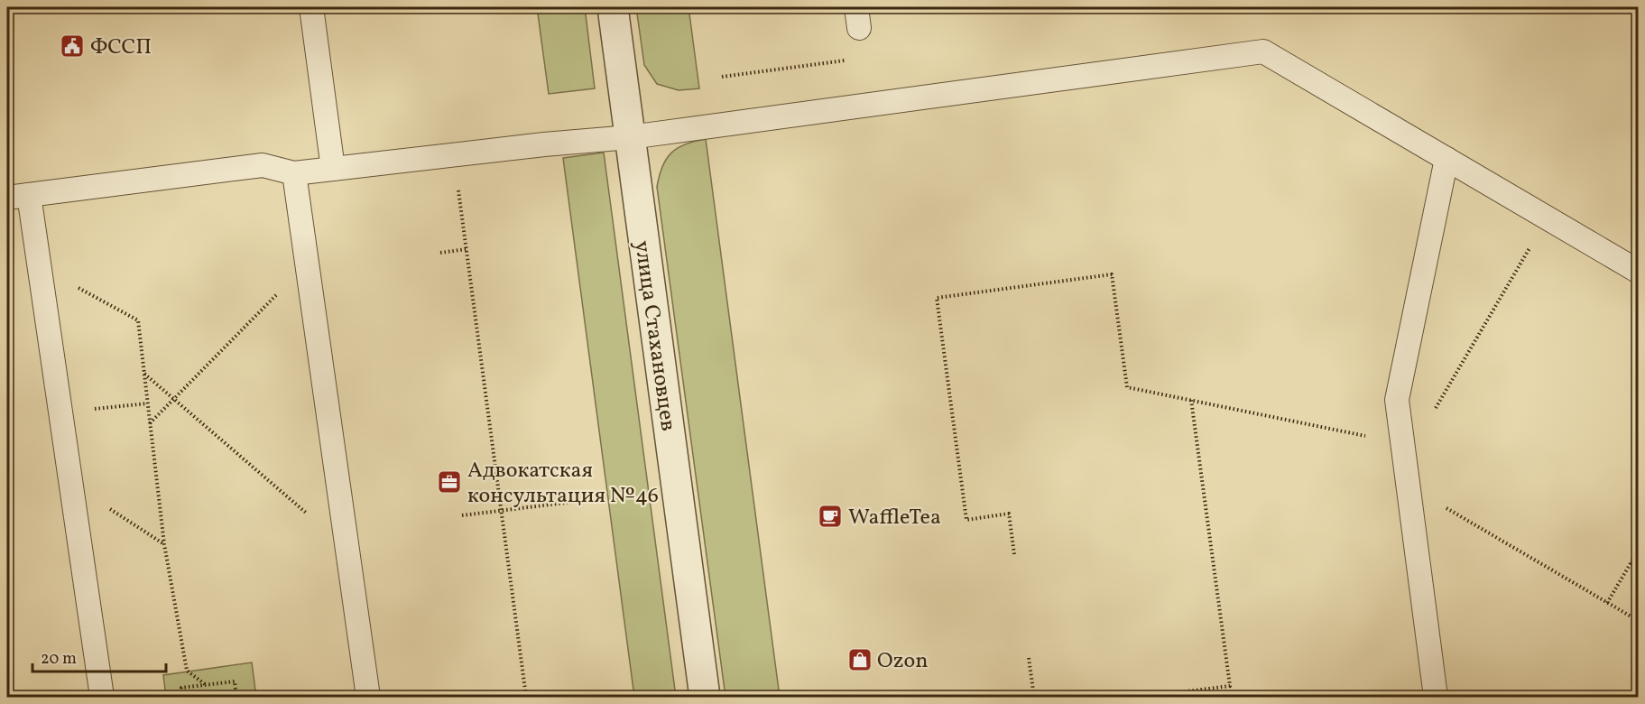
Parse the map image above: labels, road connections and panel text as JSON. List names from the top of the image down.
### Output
{
  "streets": {
    "street": ["улица Стахановцев"]
  },
  "places": {
    "public building": ["ФССП"],
    "office": ["Адвокатская консультация №46"],
    "cafe": ["WaffleTea"],
    "shop": ["Ozon"]
  },
  "scale_bar": "20 m"
}
